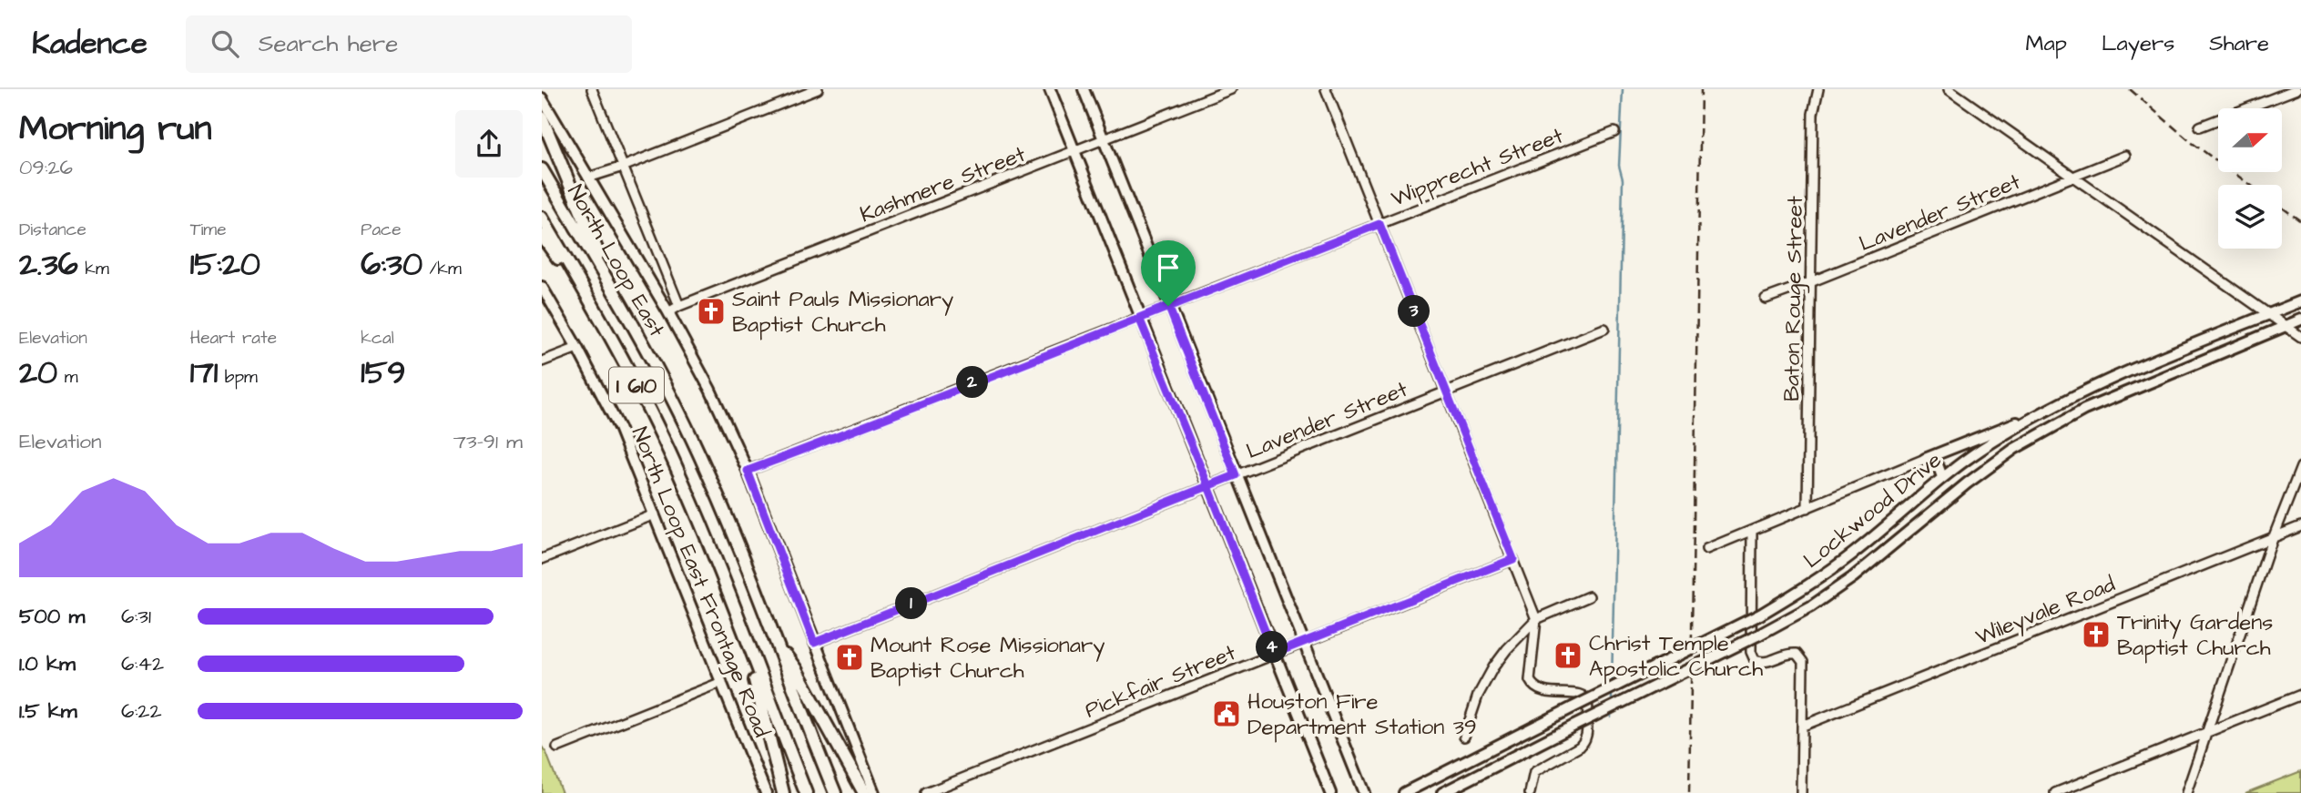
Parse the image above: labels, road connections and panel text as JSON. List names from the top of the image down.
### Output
{
  "streets": {
    "highway": ["North Loop East", "I 610"],
    "main road": ["Lockwood Drive", "North Loop East Frontage Road"],
    "street": [
      "Wipprecht Street",
      "Kashmere Street",
      "Lavender Street",
      "Baton Rouge Street",
      "Wileyvale Road",
      "Pickfair Street"
    ]
  },
  "crossings": [
    ["Lavender Street", "Baton Rouge Street"],
    ["Baton Rouge Street", "Lockwood Drive"]
  ],
  "places": {
    "church": [
      "Saint Pauls Missionary Baptist Church",
      "Trinity Gardens Baptist Church",
      "Christ Temple Apostolic Church",
      "Mount Rose Missionary Baptist Church"
    ],
    "public building": ["Houston Fire Department Station 39"]
  },
  "north": "right",
  "page": {
    "header": "Kadence",
    "search": "Search here",
    "nav": ["Map", "Layers", "Share"],
    "heading": ["Morning run", "09:26"],
    "stats": [
      ["Distance", "2.36 km"],
      ["Time", "15:20"],
      ["Pace", "6:30 /km"],
      ["Elevation", "20 m"],
      ["Heart rate", "171 bpm"],
      ["kcal", "159"]
    ],
    "pins": [
      "3",
      "2",
      "1",
      "4"
    ],
    "chart": ["Elevation", "73–91 m"],
    "list": [
      {
        "name": "500 m",
        "note": "6:31"
      },
      {
        "name": "1.0 km",
        "note": "6:42"
      },
      {
        "name": "1.5 km",
        "note": "6:22"
      }
    ]
  }
}
